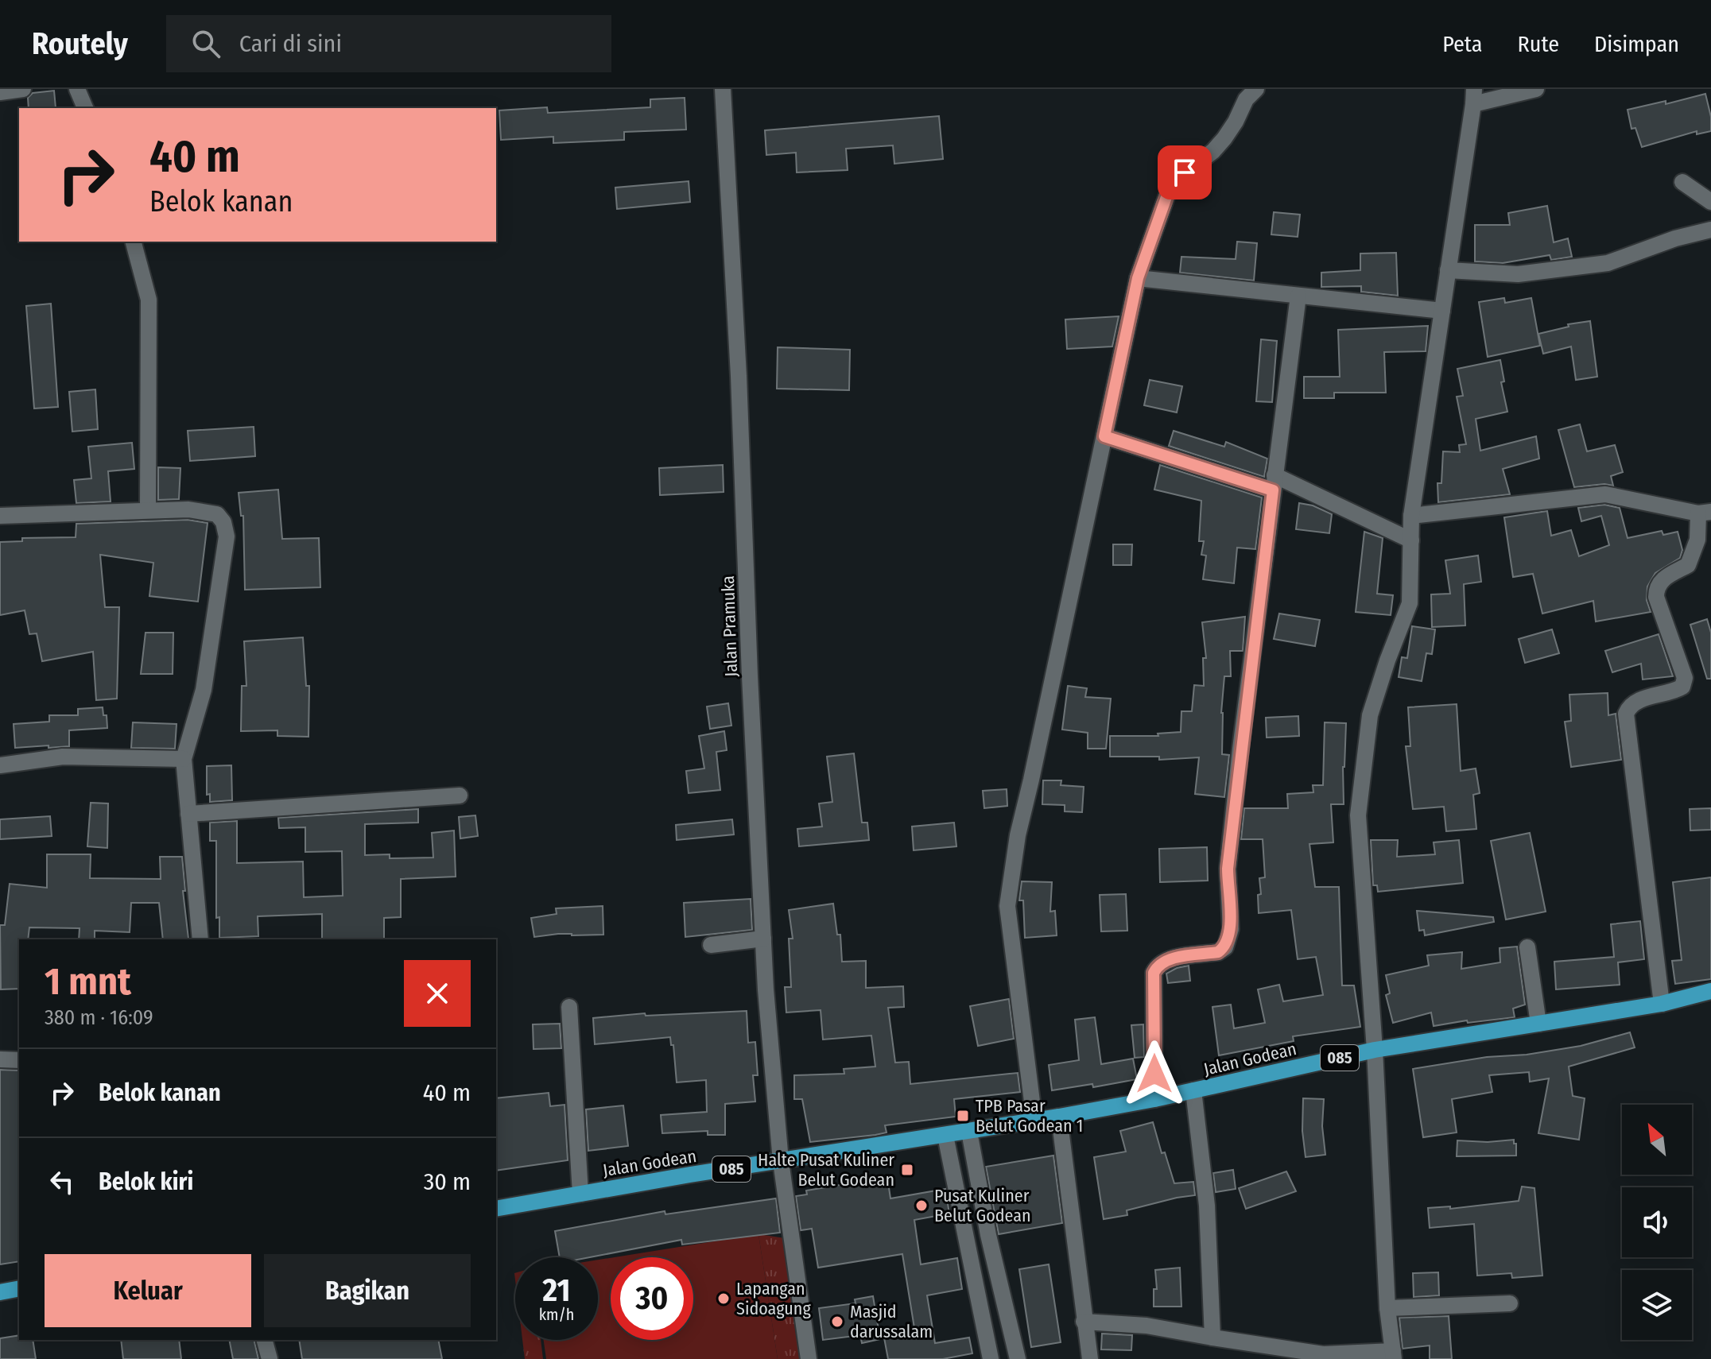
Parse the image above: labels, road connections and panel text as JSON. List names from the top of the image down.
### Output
{
  "streets": {
    "main road": ["085", "Jalan Godean"],
    "street": ["Jalan Pramuka"]
  },
  "crossings": [
    ["Jalan Pramuka", "Jalan Godean"]
  ],
  "places": {
    "transit": ["TPB Pasar Belut Godean 1", "Halte Pusat Kuliner Belut Godean"],
    "other": ["Pusat Kuliner Belut Godean", "Lapangan Sidoagung", "Masjid darussalam"]
  },
  "north": "top left",
  "page": {
    "header": "Routely",
    "search": "Cari di sini",
    "nav": ["Peta", "Rute", "Disimpan"],
    "turn": ["40 m", "Belok kanan"],
    "heading": ["1 mnt", "380 m · 16:09"],
    "list": [
      {
        "name": "Belok kanan",
        "value": "40 m"
      },
      {
        "name": "Belok kiri",
        "value": "30 m"
      }
    ],
    "buttons": ["Keluar", "Bagikan"],
    "speed": "21 km/h",
    "limit": "30"
  }
}
